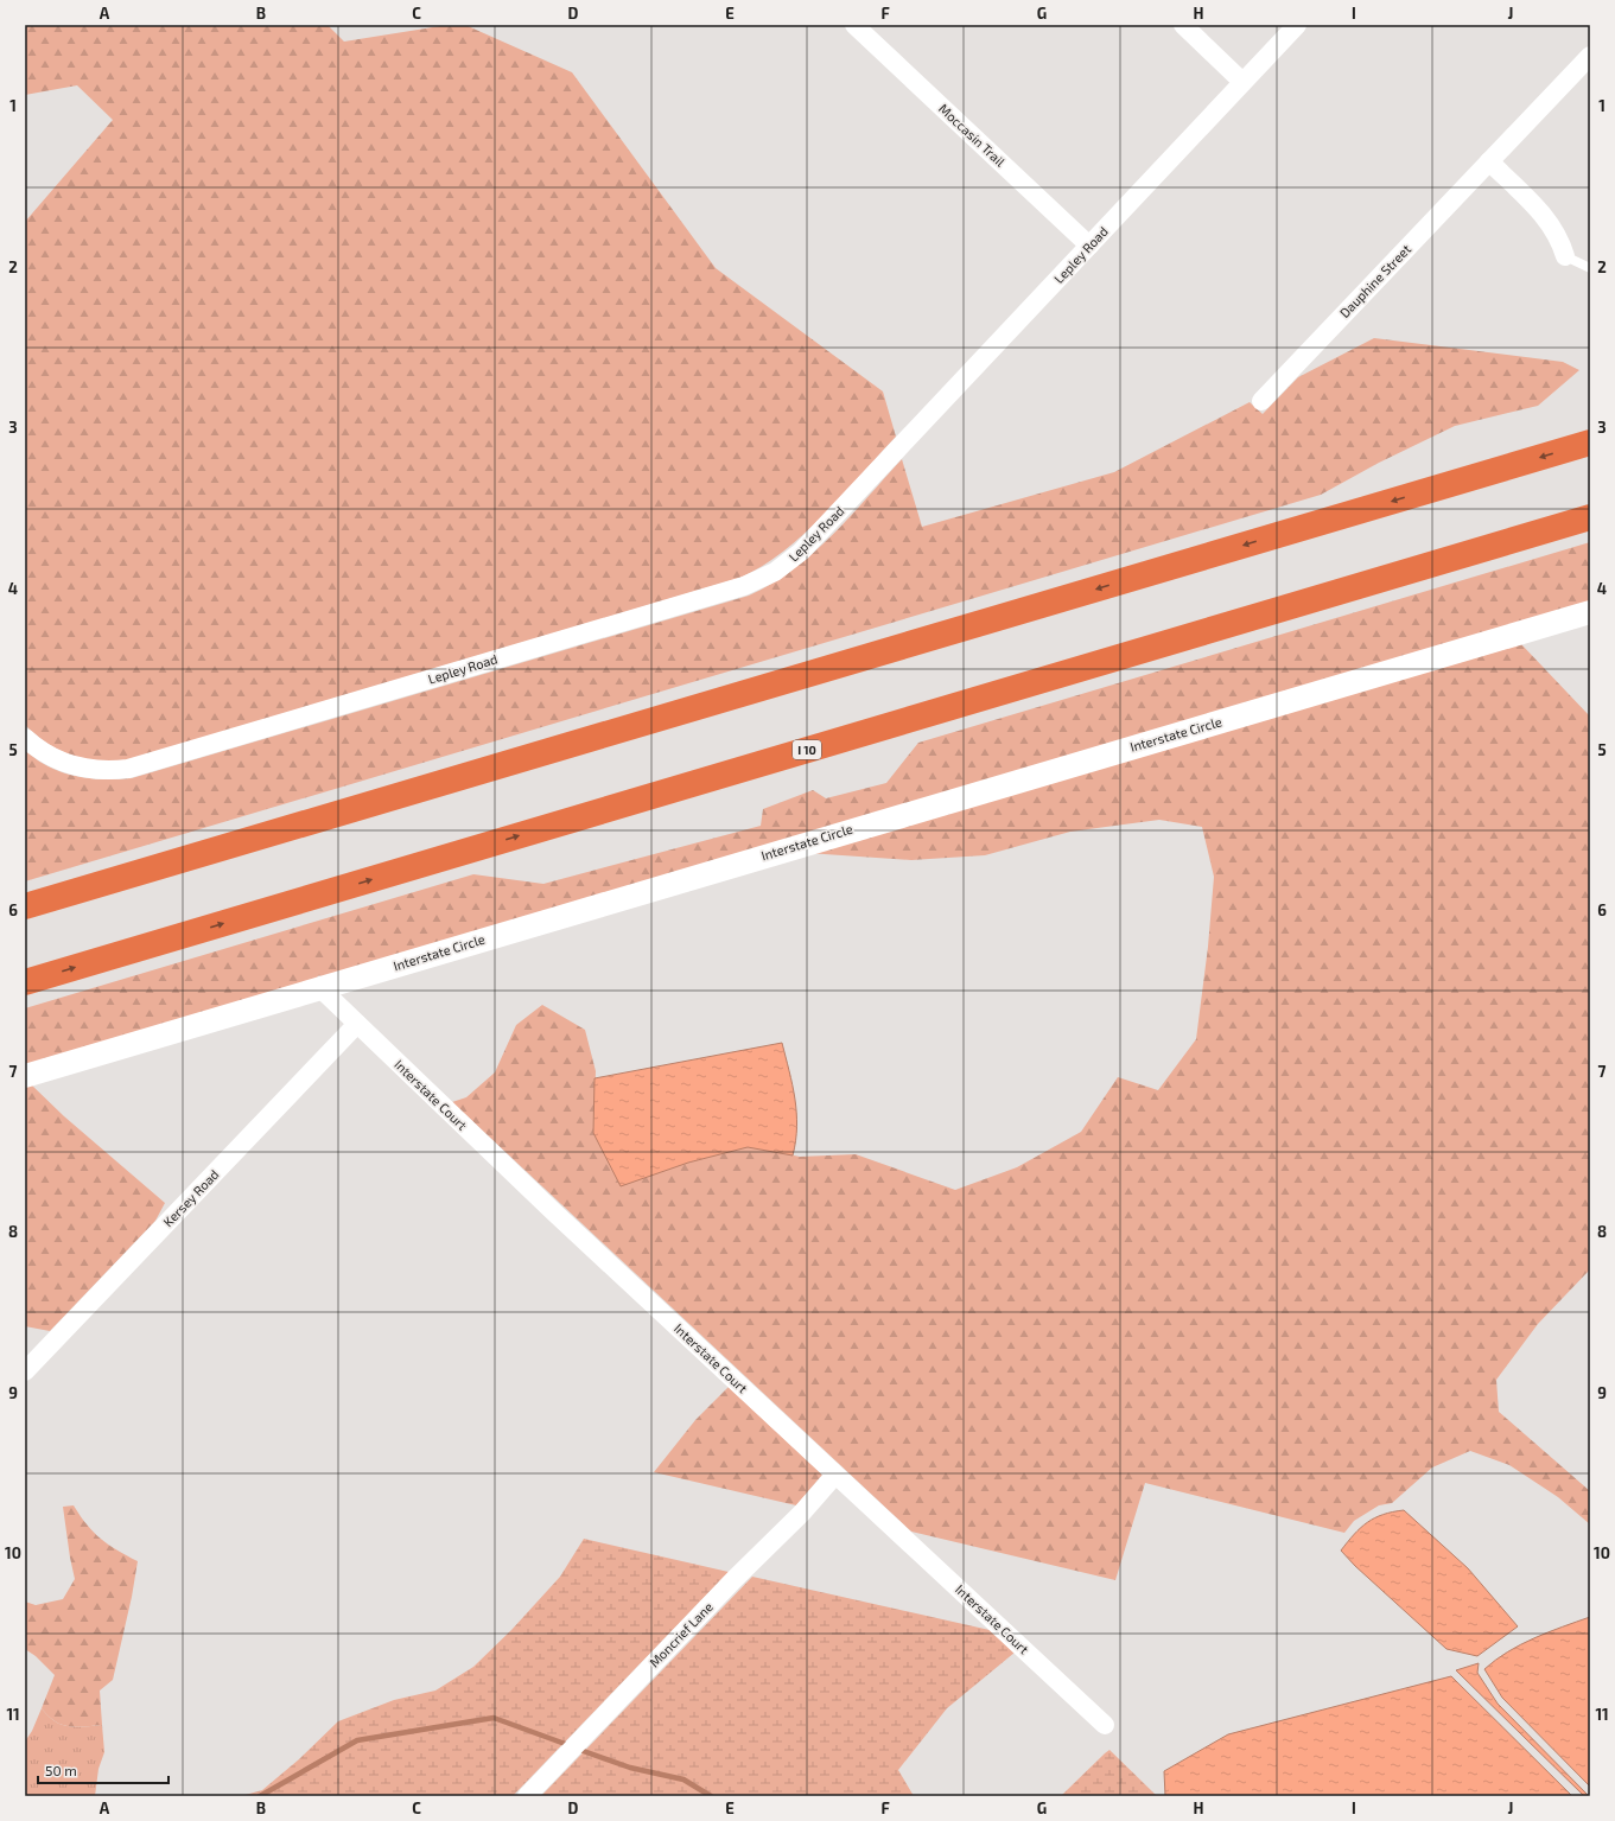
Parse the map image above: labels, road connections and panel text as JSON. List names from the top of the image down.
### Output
{
  "streets": {
    "highway": ["I 10"],
    "street": [
      "Moccasin Trail",
      "Lepley Road",
      "Dauphine Street",
      "Interstate Circle",
      "Interstate Court",
      "Kersey Road",
      "Moncrief Lane"
    ]
  },
  "crossings": [
    ["Moccasin Trail", "Lepley Road"],
    ["Interstate Circle", "Interstate Court"],
    ["Interstate Court", "Kersey Road"],
    ["Interstate Court", "Moncrief Lane"]
  ],
  "scale_bar": "50 m",
  "grid": {
    "columns": [
      "A",
      "B",
      "C",
      "D",
      "E",
      "F",
      "G",
      "H",
      "I",
      "J"
    ],
    "rows": [
      "1",
      "2",
      "3",
      "4",
      "5",
      "6",
      "7",
      "8",
      "9",
      "10",
      "11"
    ]
  }
}
